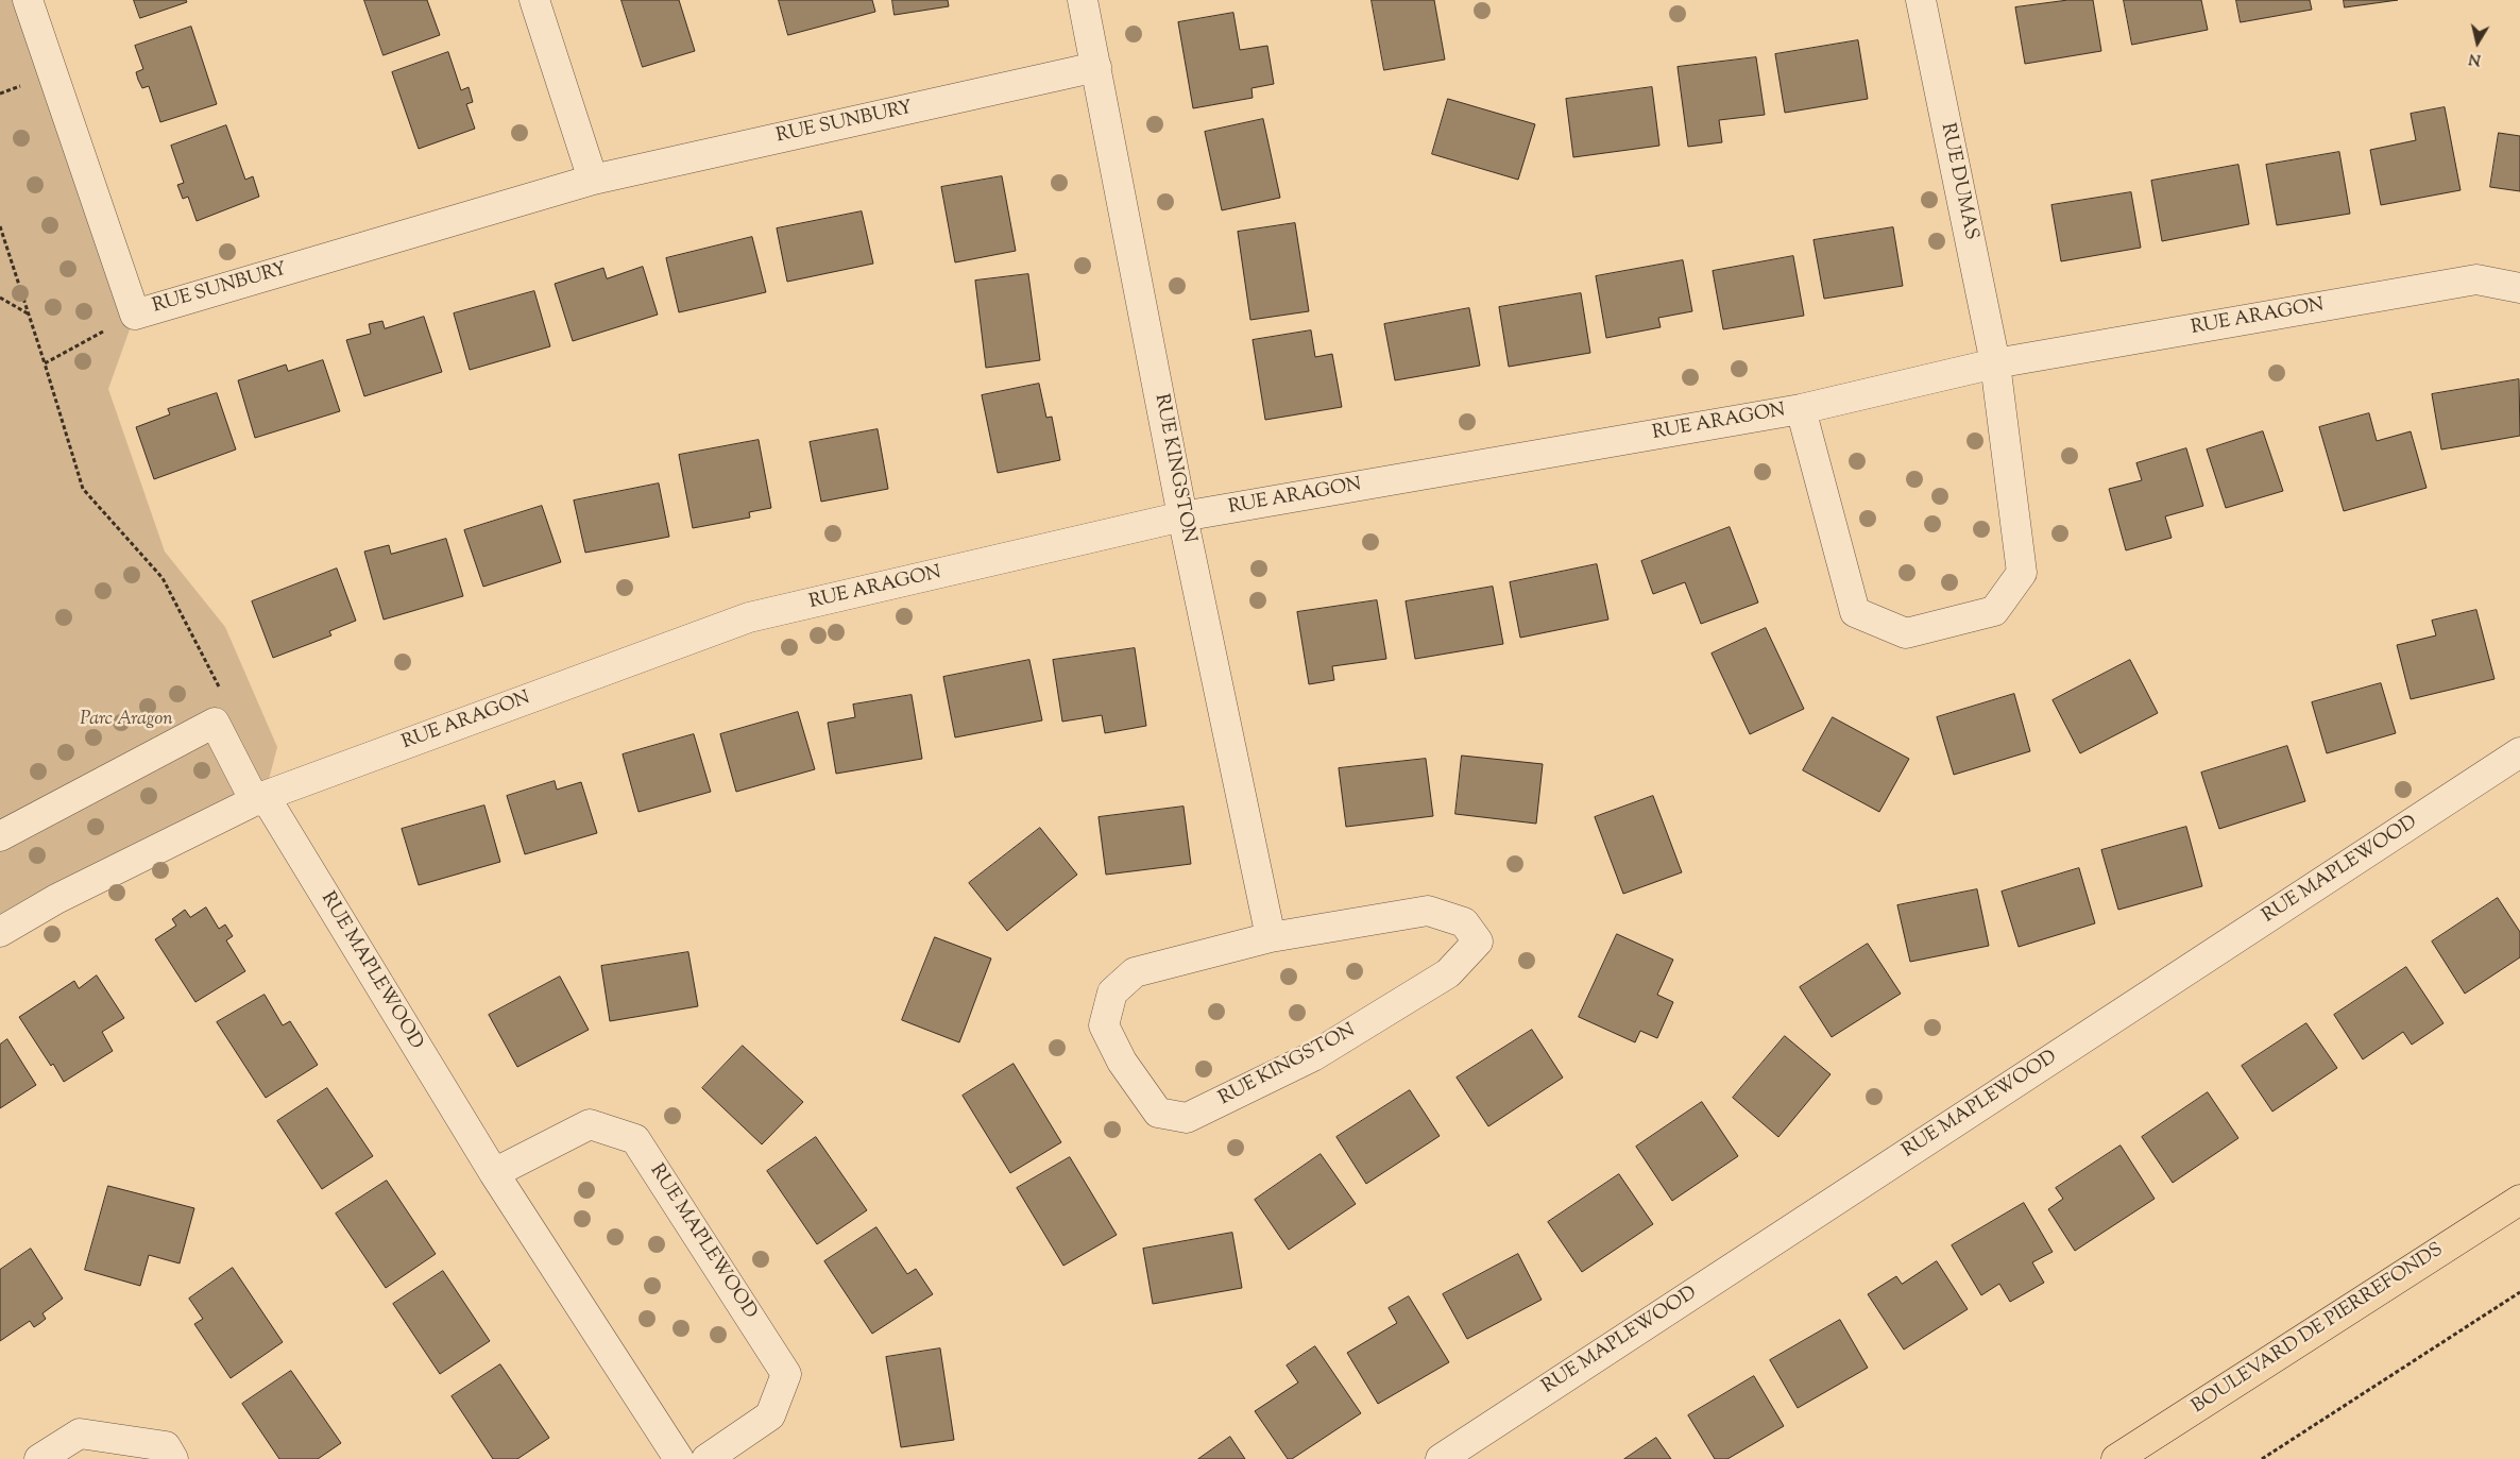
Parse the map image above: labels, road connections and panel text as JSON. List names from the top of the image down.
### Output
{
  "streets": {
    "main road": ["BOULEVARD DE PIERREFONDS"],
    "street": [
      "RUE SUNBURY",
      "RUE DUMAS",
      "RUE ARAGON",
      "RUE KINGSTON",
      "RUE MAPLEWOOD"
    ]
  },
  "crossings": [
    ["RUE SUNBURY", "RUE KINGSTON"],
    ["RUE DUMAS", "RUE ARAGON"],
    ["RUE ARAGON", "RUE KINGSTON"],
    ["RUE ARAGON", "RUE MAPLEWOOD"]
  ],
  "parks": ["Parc Aragon"],
  "north": "bottom"
}
